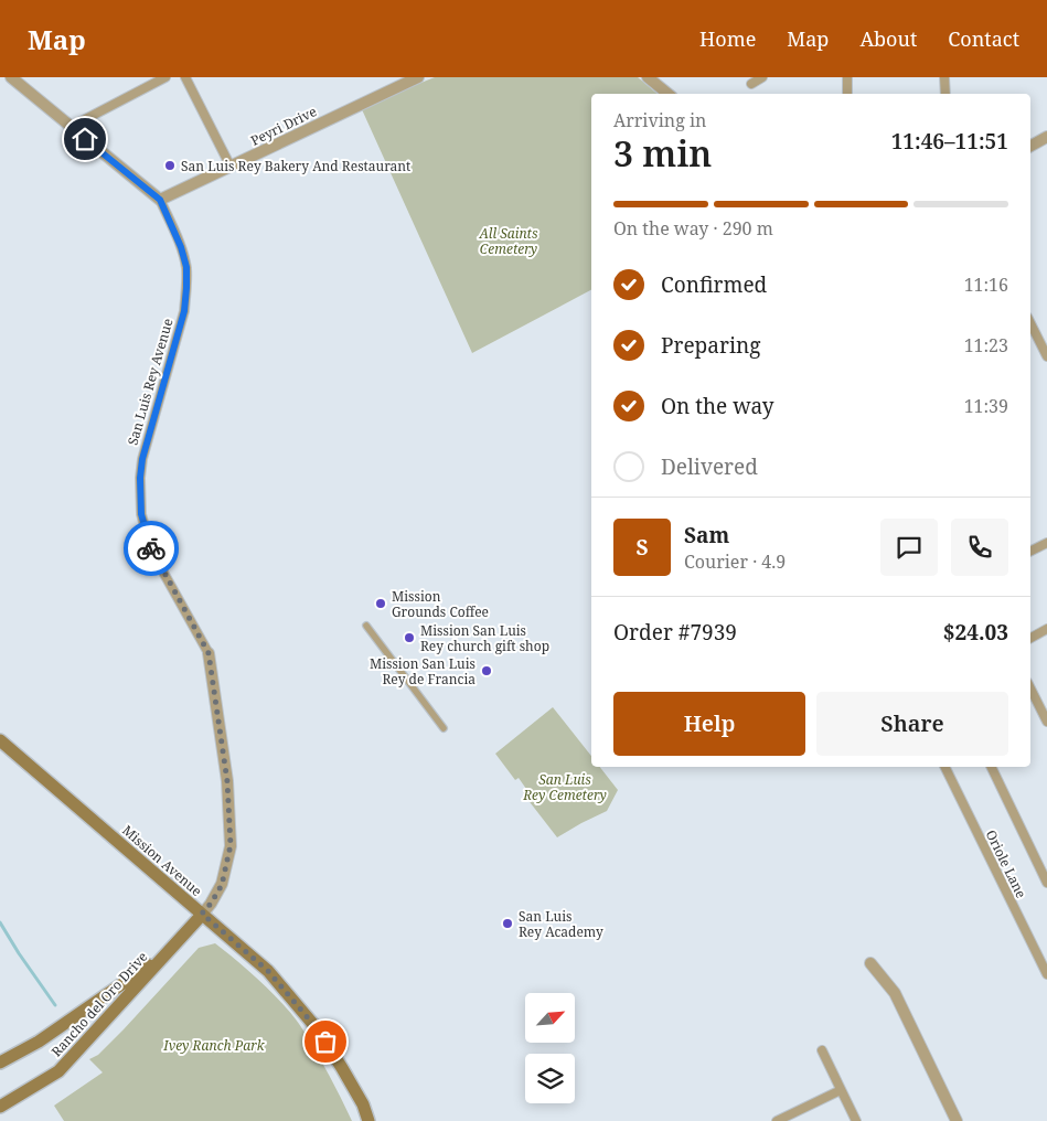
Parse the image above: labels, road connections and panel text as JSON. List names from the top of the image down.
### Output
{
  "streets": {
    "main road": ["Mission Avenue", "Rancho del Oro Drive"],
    "street": ["Peyri Drive", "San Luis Rey Avenue", "Oriole Lane"]
  },
  "crossings": [
    ["Peyri Drive", "San Luis Rey Avenue"],
    ["San Luis Rey Avenue", "Mission Avenue"],
    ["San Luis Rey Avenue", "Rancho del Oro Drive"],
    ["Mission Avenue", "Rancho del Oro Drive"]
  ],
  "parks": ["All Saints Cemetery", "San Luis Rey Cemetery", "Ivey Ranch Park"],
  "places": [
    "San Luis Rey Bakery And Restaurant",
    "Mission Grounds Coffee",
    "Mission San Luis Rey church gift shop",
    "Mission San Luis Rey de Francia",
    "San Luis Rey Academy"
  ],
  "north": "top right",
  "page": {
    "header": "Map",
    "nav": [
      "Home",
      "Map",
      "About",
      "Contact"
    ],
    "heading": ["3 min", "Arriving in", "11:46–11:51"],
    "panel": [
      "Sam",
      "Courier · 4.9",
      "Order #7939",
      "$24.03"
    ],
    "bar": "On the way · 290 m",
    "list": [
      ["Confirmed", "11:16"],
      ["Preparing", "11:23"],
      ["On the way", "11:39"],
      "Delivered"
    ],
    "round": "S",
    "buttons": ["Help", "Share"]
  }
}
